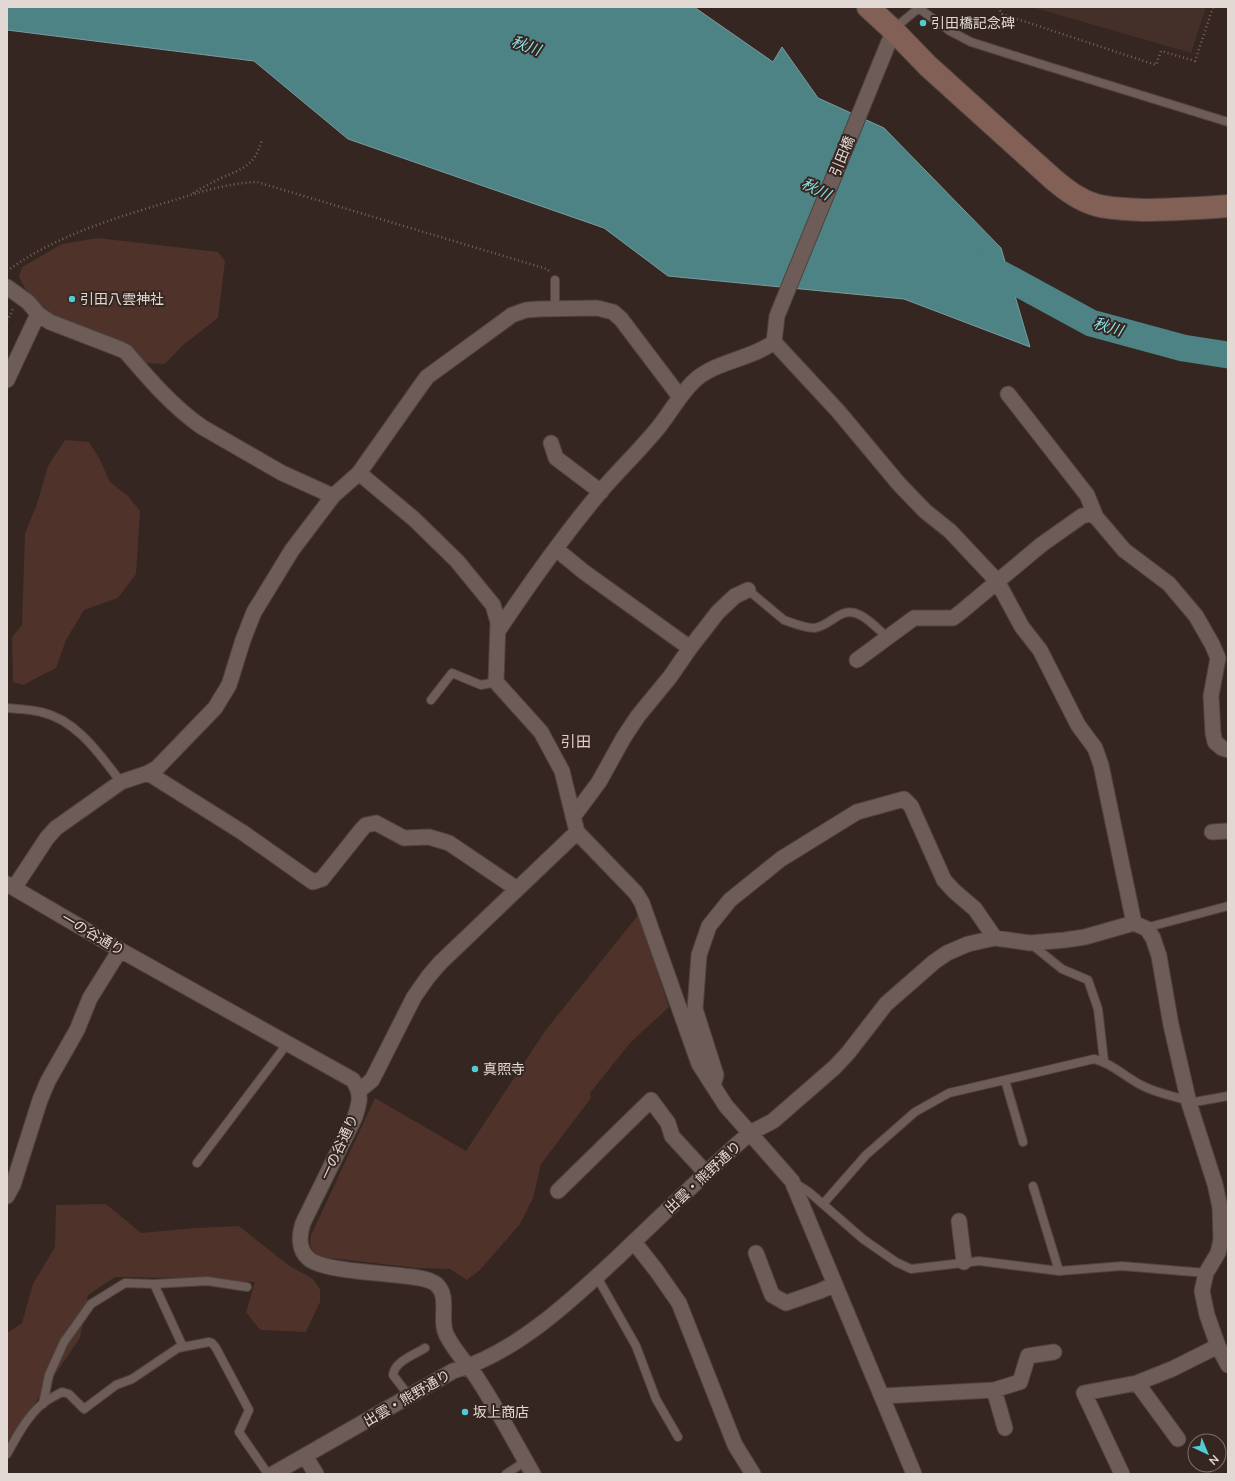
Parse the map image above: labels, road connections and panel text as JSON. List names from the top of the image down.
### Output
{
  "streets": {
    "street": ["引田橋", "一の谷通り", "出雲・熊野通り"]
  },
  "crossings": [
    ["一の谷通り", "出雲・熊野通り"]
  ],
  "districts": ["引田"],
  "water": ["秋川"],
  "places": [
    "引田橋記念碑",
    "引田八雲神社",
    "真照寺",
    "坂上商店"
  ],
  "north": "bottom right"
}
